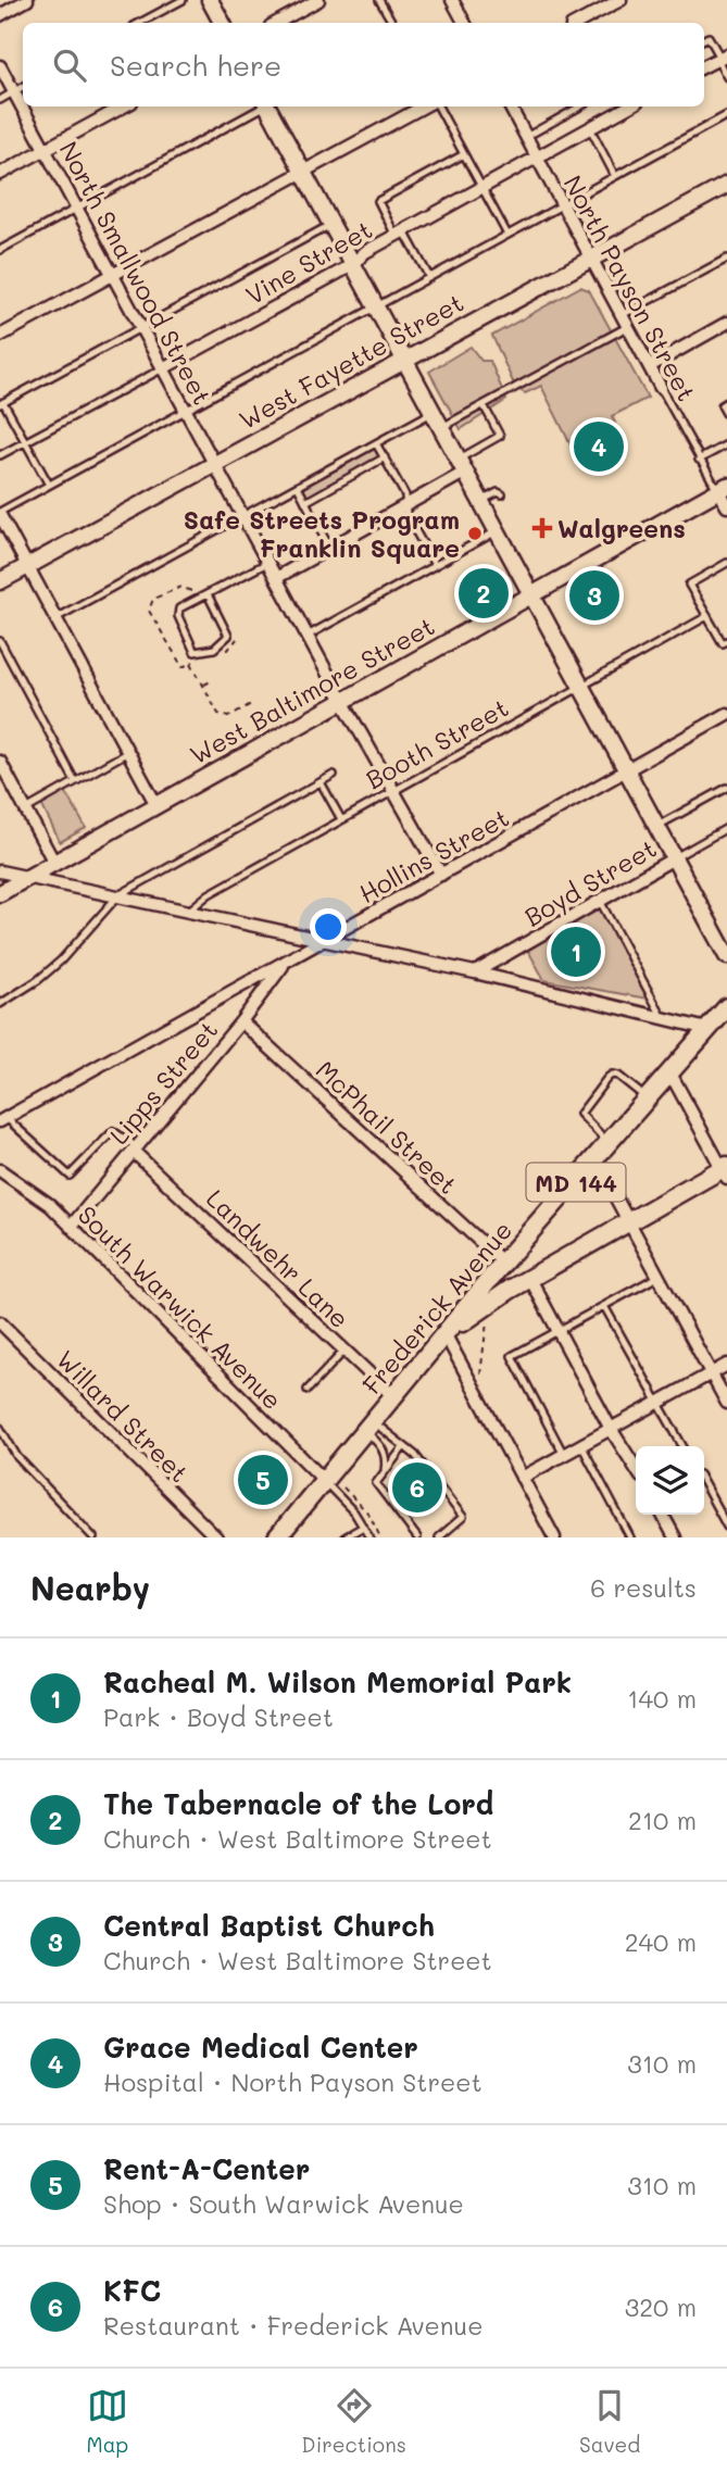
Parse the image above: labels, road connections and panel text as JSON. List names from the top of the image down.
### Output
{
  "streets": {
    "main road": ["MD 144", "Frederick Avenue"],
    "street": [
      "Vine Street",
      "North Smallwood Street",
      "North Payson Street",
      "West Fayette Street",
      "West Baltimore Street",
      "Hollins Street",
      "Boyd Street",
      "Lipps Street",
      "McPhail Street",
      "Landwehr Lane",
      "South Warwick Avenue",
      "Willard Street"
    ],
    "lane": ["Booth Street"]
  },
  "crossings": [
    ["Vine Street", "North Smallwood Street"],
    ["Vine Street", "North Payson Street"],
    ["North Smallwood Street", "West Fayette Street"],
    ["North Smallwood Street", "West Baltimore Street"],
    ["North Smallwood Street", "Booth Street"],
    ["North Smallwood Street", "Hollins Street"],
    ["North Payson Street", "West Fayette Street"],
    ["North Payson Street", "West Baltimore Street"],
    ["Hollins Street", "Lipps Street"],
    ["Lipps Street", "McPhail Street"],
    ["Lipps Street", "Landwehr Lane"],
    ["Lipps Street", "South Warwick Avenue"],
    ["McPhail Street", "Frederick Avenue"],
    ["MD 144", "Frederick Avenue"],
    ["Landwehr Lane", "Frederick Avenue"],
    ["South Warwick Avenue", "Frederick Avenue"]
  ],
  "places": {
    "health": ["Walgreens"],
    "other": ["Safe Streets Program Franklin Square"]
  },
  "page": {
    "search": "Search here",
    "pins": [
      "4",
      "2",
      "3",
      "1",
      "5",
      "6"
    ],
    "heading": ["Nearby", "6 results"],
    "list": [
      {
        "mark": "1",
        "name": "Racheal M. Wilson Memorial Park",
        "note": "Park · Boyd Street",
        "value": "140 m"
      },
      {
        "mark": "2",
        "name": "The Tabernacle of the Lord",
        "note": "Church · West Baltimore Street",
        "value": "210 m"
      },
      {
        "mark": "3",
        "name": "Central Baptist Church",
        "note": "Church · West Baltimore Street",
        "value": "240 m"
      },
      {
        "mark": "4",
        "name": "Grace Medical Center",
        "note": "Hospital · North Payson Street",
        "value": "310 m"
      },
      {
        "mark": "5",
        "name": "Rent-A-Center",
        "note": "Shop · South Warwick Avenue",
        "value": "310 m"
      },
      {
        "mark": "6",
        "name": "KFC",
        "note": "Restaurant · Frederick Avenue",
        "value": "320 m"
      }
    ],
    "nav": ["Map", "Directions", "Saved"]
  }
}
